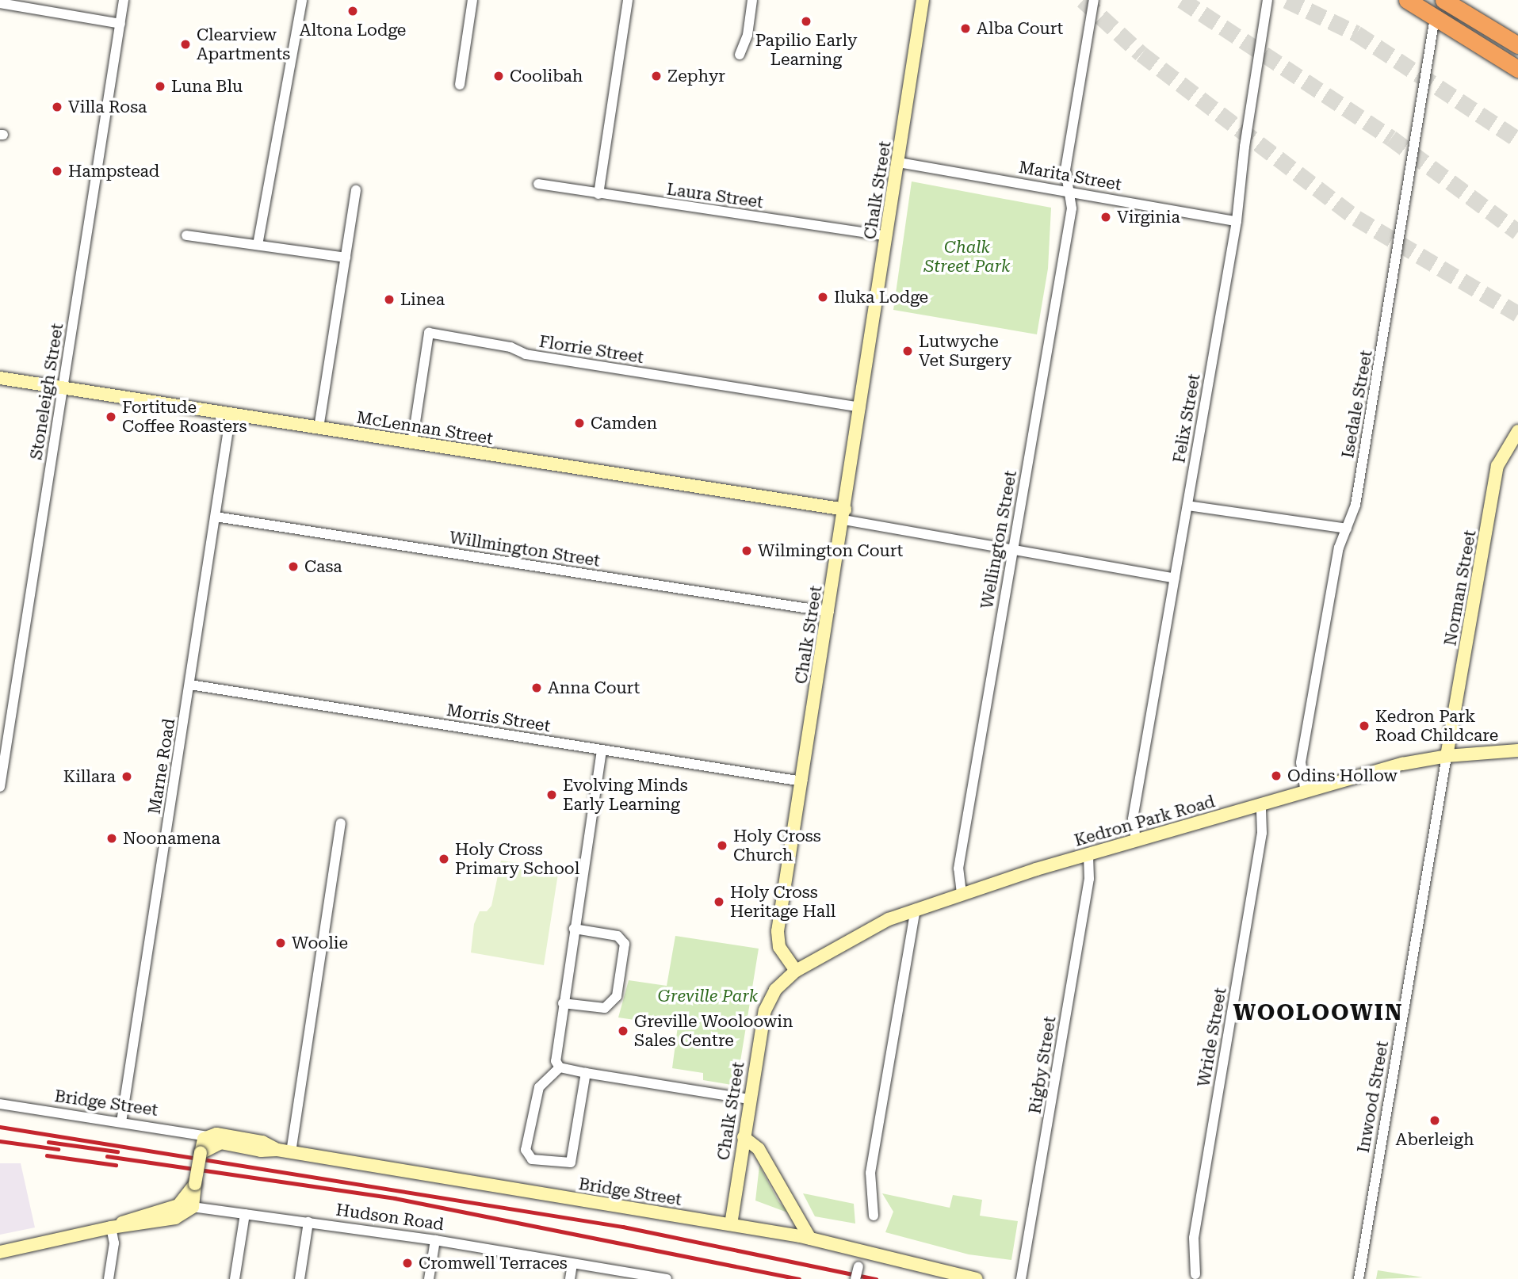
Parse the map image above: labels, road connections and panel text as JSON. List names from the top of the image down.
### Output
{
  "streets": {
    "street": [
      "Marita Street",
      "Chalk Street",
      "Laura Street",
      "Florrie Street",
      "Stoneleigh Street",
      "Isedale Street",
      "Felix Street",
      "McLennan Street",
      "Wellington Street",
      "Willmington Street",
      "Norman Street",
      "Morris Street",
      "Marne Road",
      "Kedron Park Road",
      "Wride Street",
      "Rigby Street",
      "Inwood Street",
      "Bridge Street",
      "Hudson Road"
    ]
  },
  "crossings": [
    ["Marita Street", "Chalk Street"],
    ["Marita Street", "Felix Street"],
    ["Marita Street", "Wellington Street"],
    ["Chalk Street", "Laura Street"],
    ["Chalk Street", "Florrie Street"],
    ["Chalk Street", "McLennan Street"],
    ["Chalk Street", "Willmington Street"],
    ["Chalk Street", "Morris Street"],
    ["Chalk Street", "Kedron Park Road"],
    ["Chalk Street", "Bridge Street"],
    ["Florrie Street", "McLennan Street"],
    ["Stoneleigh Street", "McLennan Street"],
    ["Isedale Street", "Kedron Park Road"],
    ["Felix Street", "Kedron Park Road"],
    ["McLennan Street", "Marne Road"],
    ["Wellington Street", "Kedron Park Road"],
    ["Willmington Street", "Marne Road"],
    ["Norman Street", "Kedron Park Road"],
    ["Norman Street", "Inwood Street"],
    ["Morris Street", "Marne Road"],
    ["Marne Road", "Bridge Street"],
    ["Kedron Park Road", "Wride Street"],
    ["Kedron Park Road", "Rigby Street"],
    ["Kedron Park Road", "Inwood Street"]
  ],
  "districts": ["WOOLOOWIN"],
  "parks": ["Chalk Street Park", "Greville Park"],
  "places": [
    "Altona Lodge",
    "Papilio Early Learning",
    "Alba Court",
    "Clearview Apartments",
    "Coolibah",
    "Zephyr",
    "Luna Blu",
    "Villa Rosa",
    "Hampstead",
    "Virginia",
    "Iluka Lodge",
    "Linea",
    "Lutwyche Vet Surgery",
    "Fortitude Coffee Roasters",
    "Camden",
    "Wilmington Court",
    "Casa",
    "Anna Court",
    "Kedron Park Road Childcare",
    "Odins Hollow",
    "Killara",
    "Evolving Minds Early Learning",
    "Noonamena",
    "Holy Cross Church",
    "Holy Cross Primary School",
    "Holy Cross Heritage Hall",
    "Woolie",
    "Greville Wooloowin Sales Centre",
    "Aberleigh",
    "Cromwell Terraces"
  ]
}
